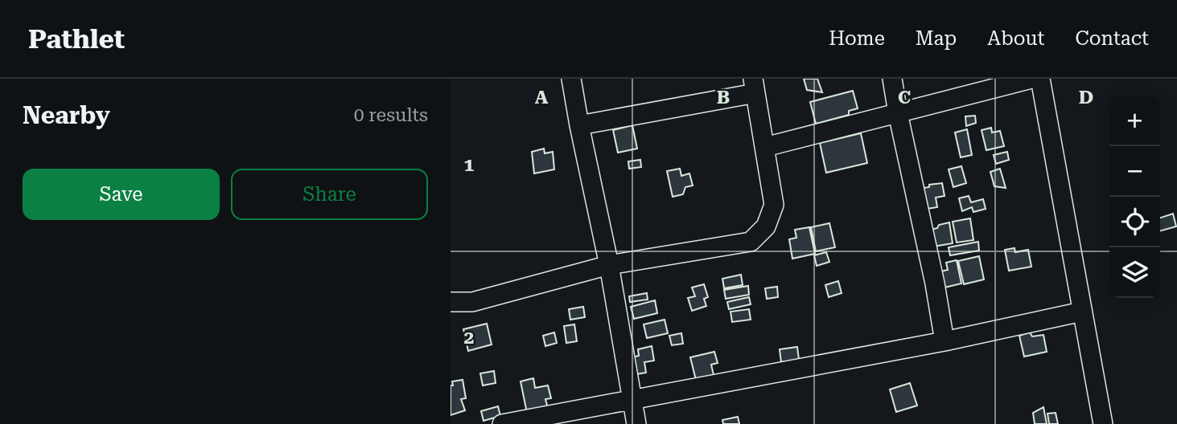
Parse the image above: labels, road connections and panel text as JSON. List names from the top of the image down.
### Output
{
  "page": {
    "header": "Pathlet",
    "nav": [
      "Home",
      "Map",
      "About",
      "Contact"
    ],
    "heading": ["Nearby", "0 results"],
    "map_buttons": ["+", "−"],
    "buttons": ["Save", "Share"]
  },
  "grid": {
    "columns": [
      "A",
      "B",
      "C",
      "D"
    ],
    "rows": ["1", "2"]
  }
}
